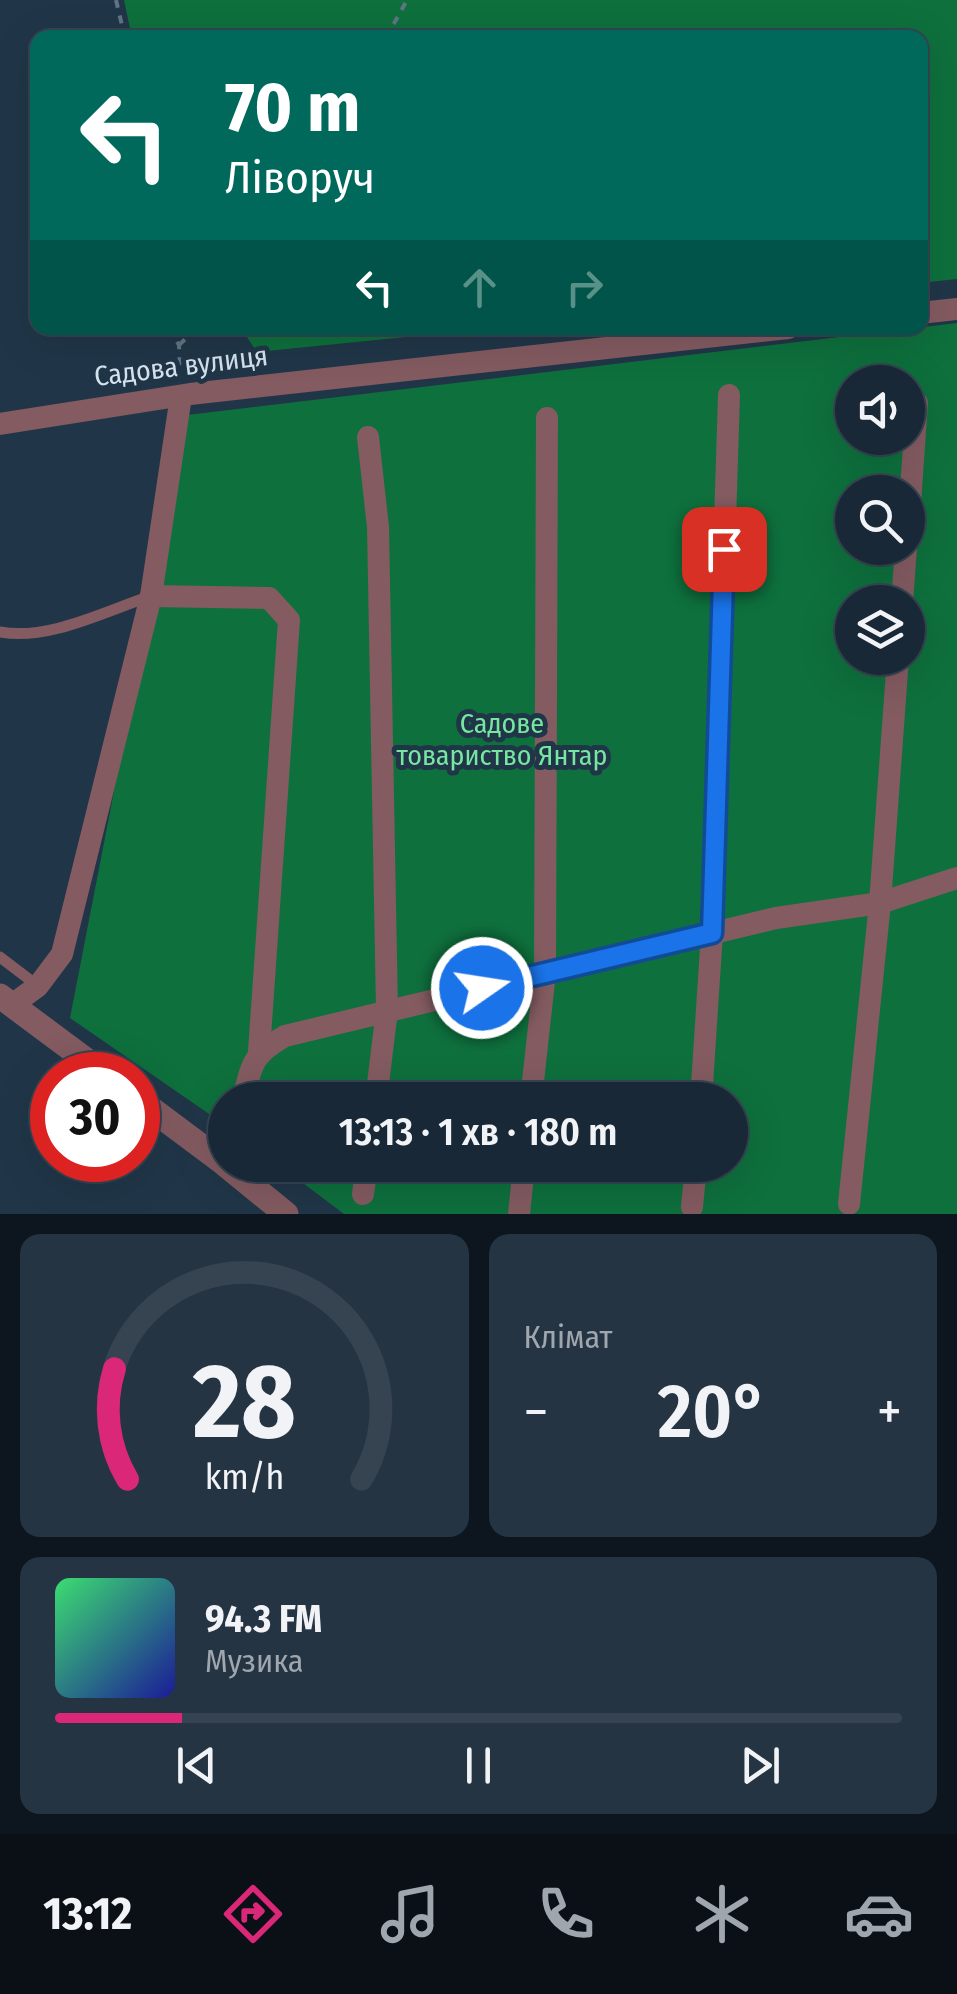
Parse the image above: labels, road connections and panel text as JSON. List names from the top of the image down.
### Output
{
  "streets": {
    "street": ["Садова вулиця"]
  },
  "parks": ["Садове товариство Янтар"],
  "page": {
    "turn": ["70 m", "Ліворуч"],
    "limit": "30",
    "trip": "13:13 · 1 хв · 180 m",
    "tile": "Клімат",
    "heat": ["−", "20°", "+"],
    "song": ["94.3 FM", "Музика"],
    "tabs": "13:12",
    "gauge": ["28", "km/h"]
  }
}
